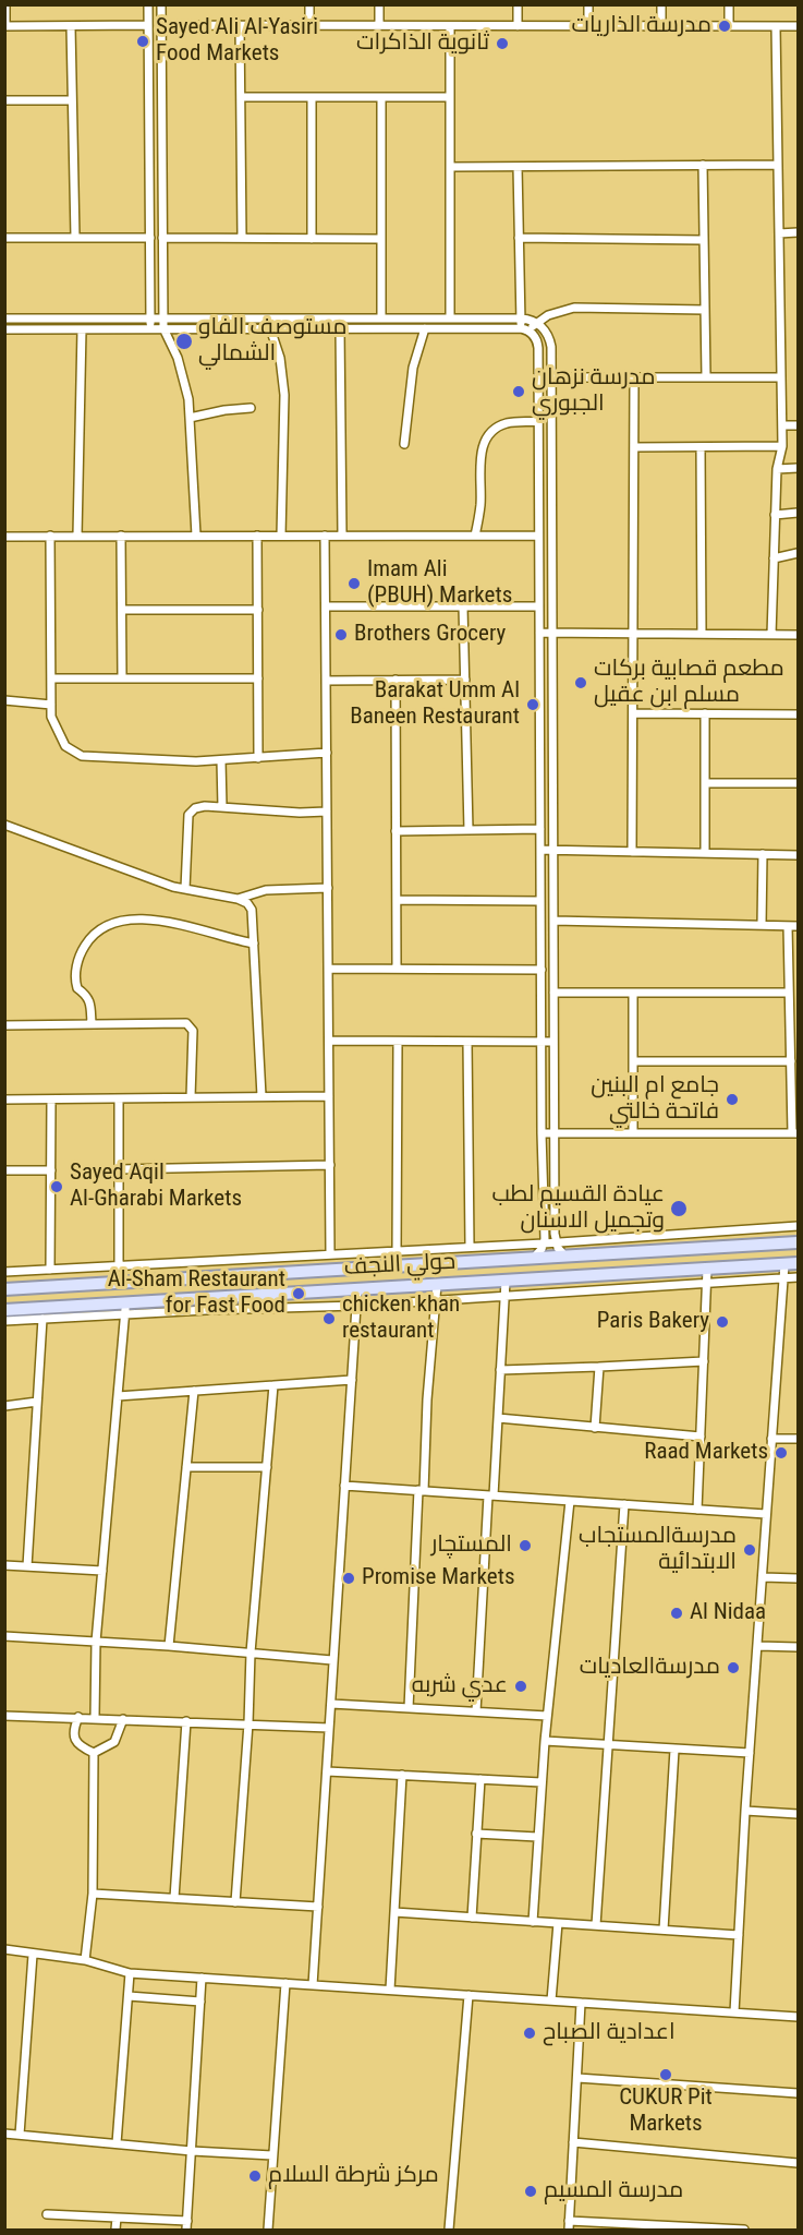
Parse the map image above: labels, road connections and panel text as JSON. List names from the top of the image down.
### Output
{
  "streets": {
    "main road": ["حولي النجف"]
  },
  "places": [
    "مدرسة الذاريات",
    "Sayed Ali Al-Yasiri Food Markets",
    "ثانوية الذاكرات",
    "مستوصف الفاو الشمالي",
    "مدرسة نزهان الجبوري",
    "Imam Ali (PBUH) Markets",
    "Brothers Grocery",
    "مطعم قصابية بركات مسلم ابن عقيل",
    "Barakat Umm Al Baneen Restaurant",
    "جامع ام البنين فاتحة خالتي",
    "Sayed Aqil Al-Gharabi Markets",
    "عيادة القسيم لطب وتجميل الاسنان",
    "Al-Sham Restaurant for Fast Food",
    "chicken khan restaurant",
    "Paris Bakery",
    "Raad Markets",
    "المستچار",
    "مدرسةالمستجاب الابتدائية",
    "Promise Markets",
    "Al Nidaa",
    "مدرسةالعاديات",
    "عدي شربه",
    "اعدادية الصباح",
    "CUKUR Pit Markets",
    "مركز شرطة السلام",
    "مدرسة المسيم"
  ]
}
